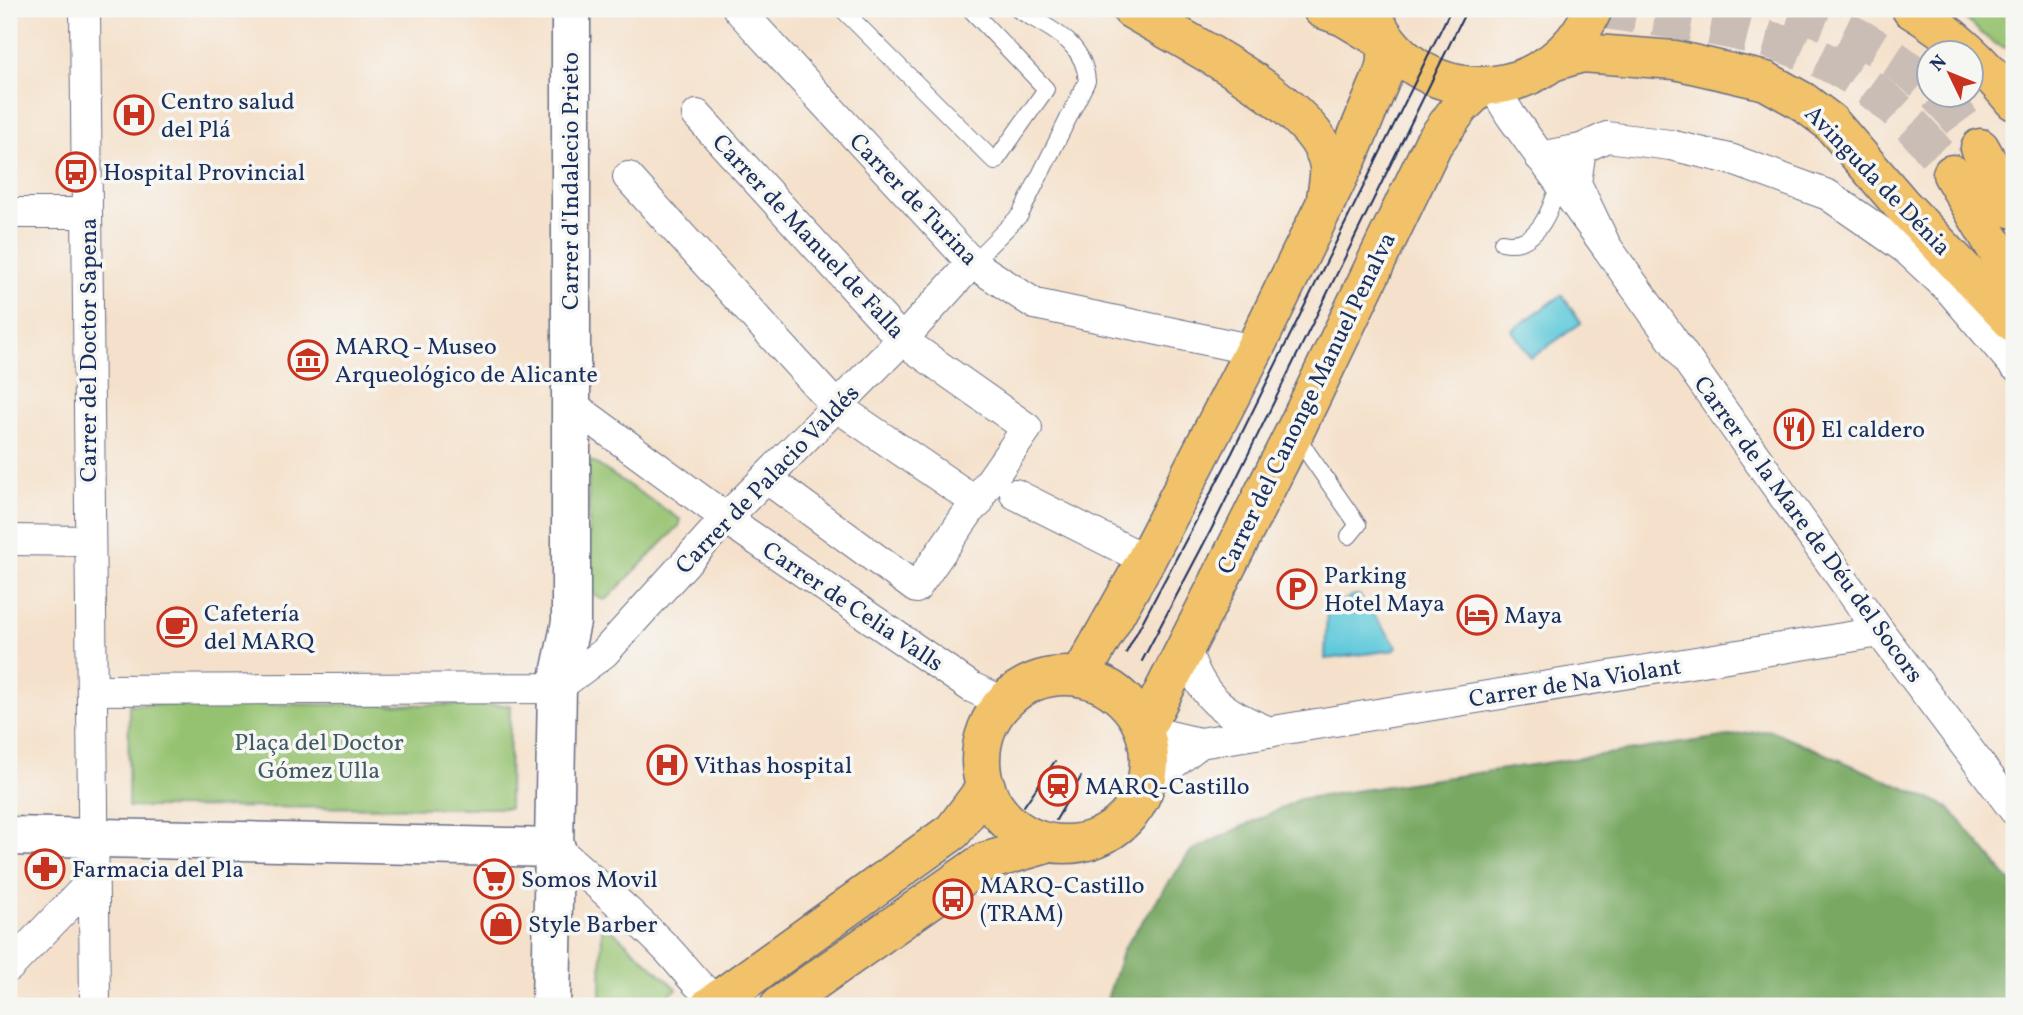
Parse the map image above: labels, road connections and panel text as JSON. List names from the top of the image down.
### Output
{
  "streets": {
    "main road": ["Avinguda de Dénia", "Carrer del Canonge Manuel Penalva"],
    "street": [
      "Carrer d'Indalecio Prieto",
      "Carrer de Turina",
      "Carrer de Manuel de Falla",
      "Carrer del Doctor Sapena",
      "Carrer de Palacio Valdés",
      "Carrer de la Mare de Déu del Socors",
      "Carrer de Celia Valls",
      "Carrer de Na Violant"
    ]
  },
  "crossings": [
    ["Avinguda de Dénia", "Carrer de la Mare de Déu del Socors"],
    ["Carrer d'Indalecio Prieto", "Carrer de Palacio Valdés"],
    ["Carrer d'Indalecio Prieto", "Carrer de Celia Valls"],
    ["Carrer de Turina", "Carrer de Palacio Valdés"],
    ["Carrer de Manuel de Falla", "Carrer de Palacio Valdés"],
    ["Carrer de Manuel de Falla", "Carrer de Celia Valls"],
    ["Carrer del Canonge Manuel Penalva", "Carrer de la Mare de Déu del Socors"],
    ["Carrer del Canonge Manuel Penalva", "Carrer de Celia Valls"],
    ["Carrer del Canonge Manuel Penalva", "Carrer de Na Violant"],
    ["Carrer de Palacio Valdés", "Carrer de Celia Valls"],
    ["Carrer de la Mare de Déu del Socors", "Carrer de Na Violant"],
    ["Carrer de Celia Valls", "Carrer de Na Violant"]
  ],
  "parks": ["Plaça del Doctor Gómez Ulla"],
  "places": {
    "hospital": ["Centro salud del Plá", "Vithas hospital"],
    "bus stop": ["Hospital Provincial", "MARQ-Castillo (TRAM)"],
    "museum": ["MARQ - Museo Arqueológico de Alicante"],
    "restaurant": ["El caldero"],
    "parking": ["Parking Hotel Maya"],
    "hotel": ["Maya"],
    "cafe": ["Cafetería del MARQ"],
    "station": ["MARQ-Castillo"],
    "pharmacy": ["Farmacia del Pla"],
    "supermarket": ["Somos Movil"],
    "shop": ["Style Barber"]
  },
  "north": "top left"
}
